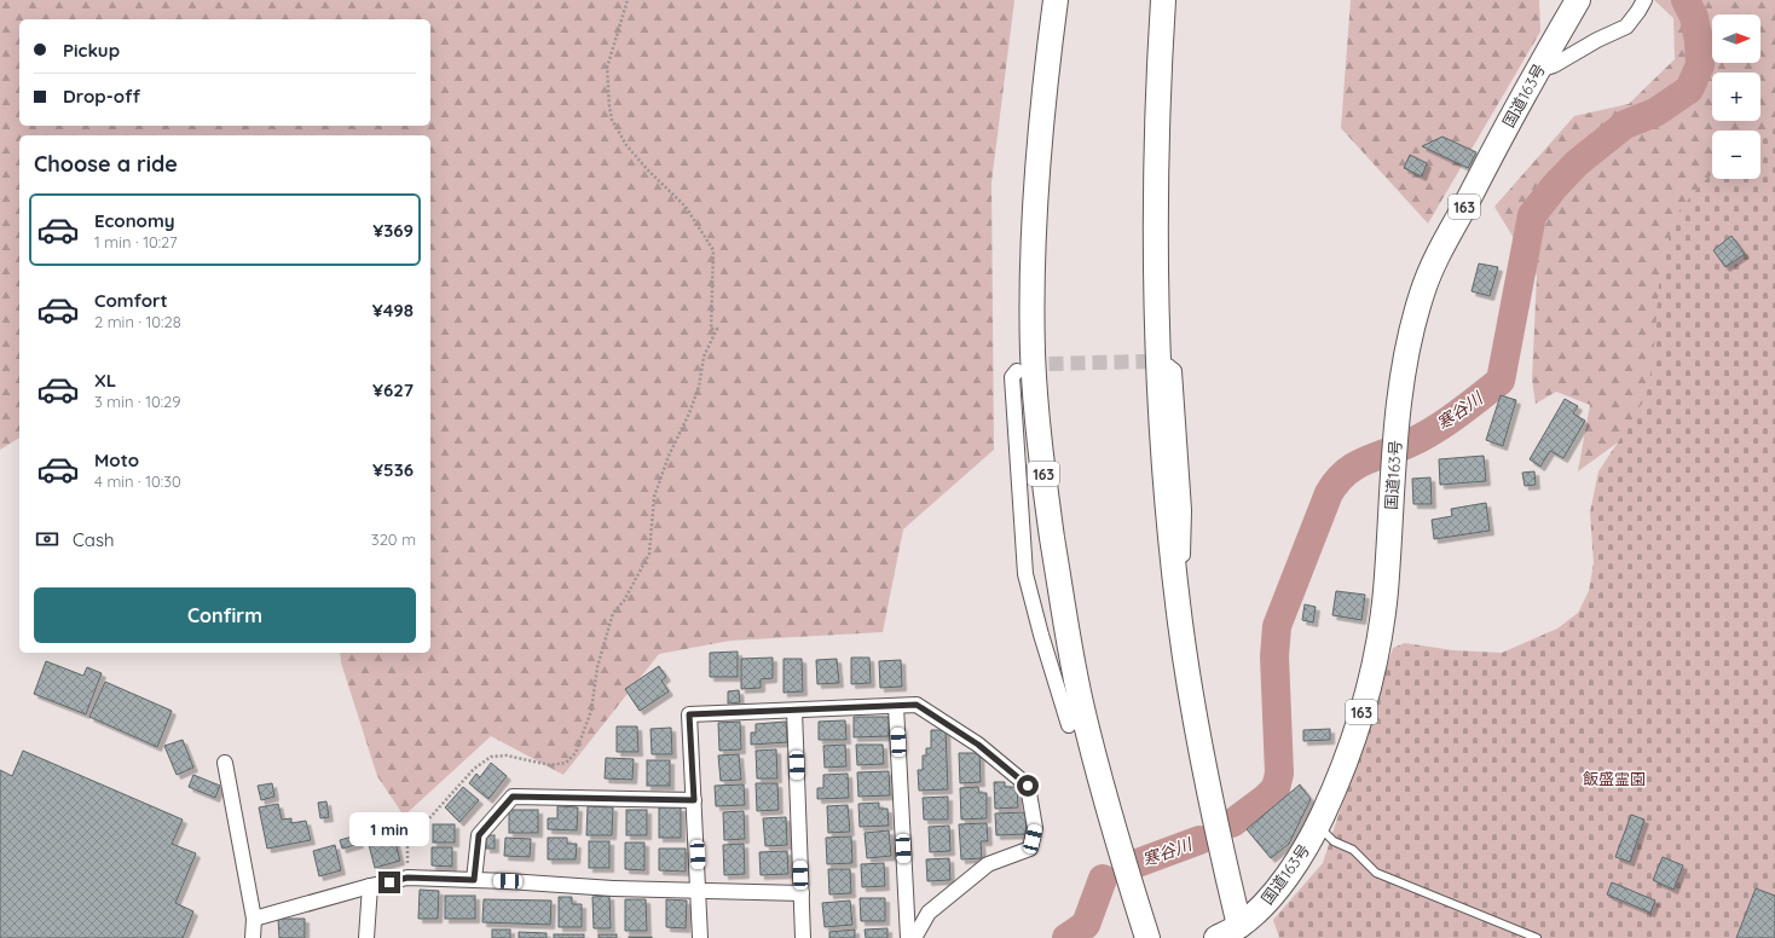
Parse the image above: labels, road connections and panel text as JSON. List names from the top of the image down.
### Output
{
  "streets": {
    "highway": ["国道163号", "163"]
  },
  "water": ["寒谷川"],
  "parks": ["飯盛霊園"],
  "north": "right",
  "page": {
    "map_buttons": ["+", "−"],
    "banner": ["Pickup", "Drop-off"],
    "heading": "Choose a ride",
    "list": [
      {
        "name": "Economy",
        "note": "1 min · 10:27",
        "value": "¥369"
      },
      {
        "name": "Comfort",
        "note": "2 min · 10:28",
        "value": "¥498"
      },
      {
        "name": "XL",
        "note": "3 min · 10:29",
        "value": "¥627"
      },
      {
        "name": "Moto",
        "note": "4 min · 10:30",
        "value": "¥536"
      }
    ],
    "pay": ["Cash", "320 m"],
    "buttons": "Confirm",
    "bubble": "1 min"
  }
}
